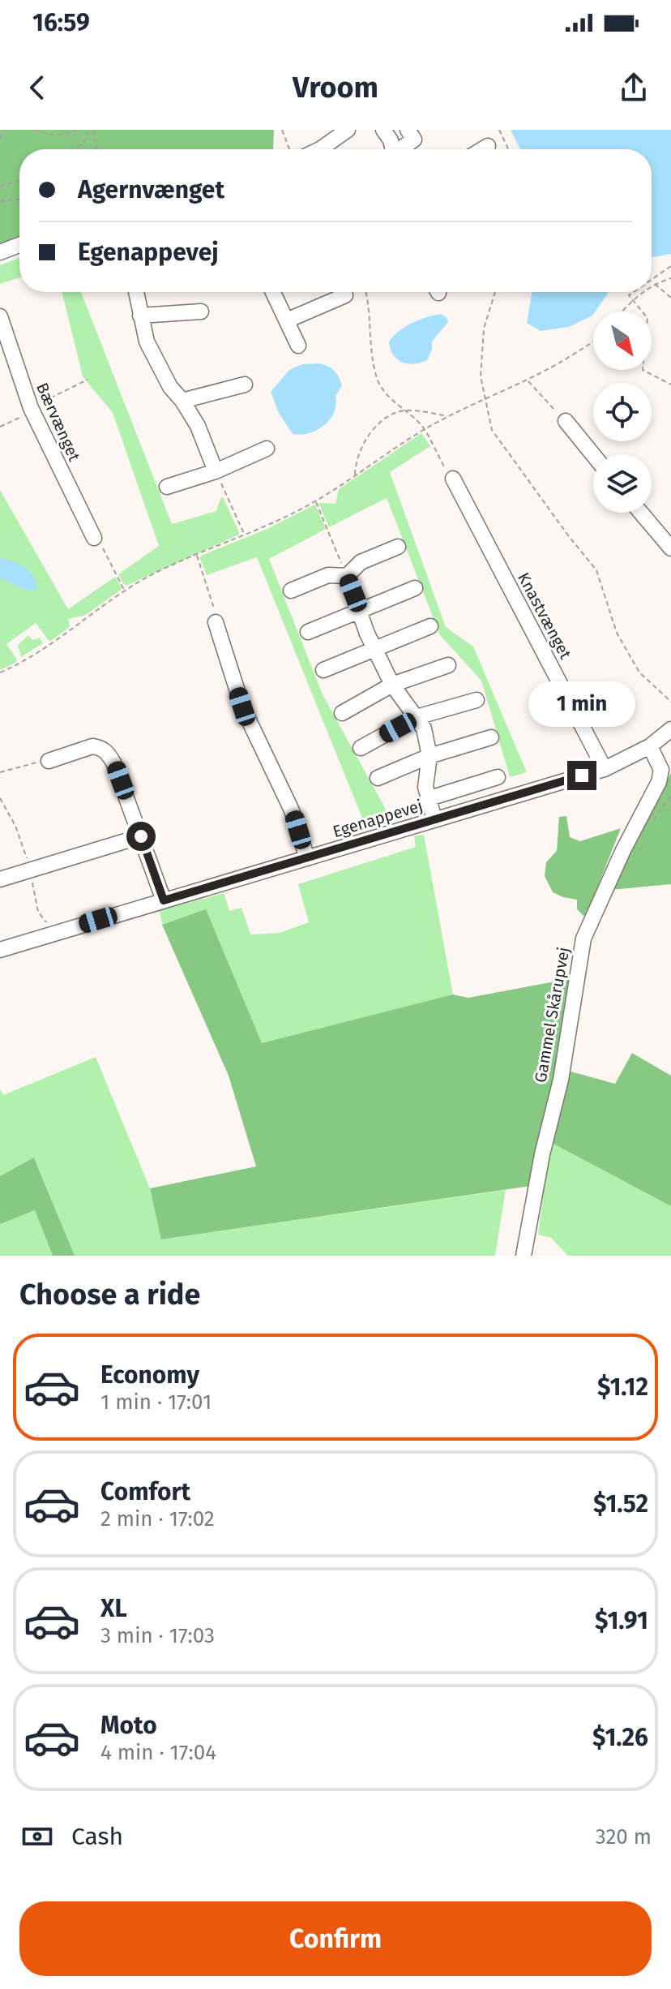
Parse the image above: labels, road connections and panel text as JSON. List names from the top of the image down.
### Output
{
  "streets": {
    "street": [
      "Bærvænget",
      "Knastvænget",
      "Egenappevej",
      "Gammel Skårupvej"
    ]
  },
  "crossings": [
    ["Knastvænget", "Egenappevej"],
    ["Egenappevej", "Gammel Skårupvej"]
  ],
  "north": "bottom right",
  "page": {
    "status": "16:59",
    "header": "Vroom",
    "banner": ["Agernvænget", "Egenappevej"],
    "bubble": "1 min",
    "heading": "Choose a ride",
    "list": [
      {
        "name": "Economy",
        "note": "1 min · 17:01",
        "value": "$1.12"
      },
      {
        "name": "Comfort",
        "note": "2 min · 17:02",
        "value": "$1.52"
      },
      {
        "name": "XL",
        "note": "3 min · 17:03",
        "value": "$1.91"
      },
      {
        "name": "Moto",
        "note": "4 min · 17:04",
        "value": "$1.26"
      }
    ],
    "pay": ["Cash", "320 m"],
    "buttons": "Confirm"
  }
}
